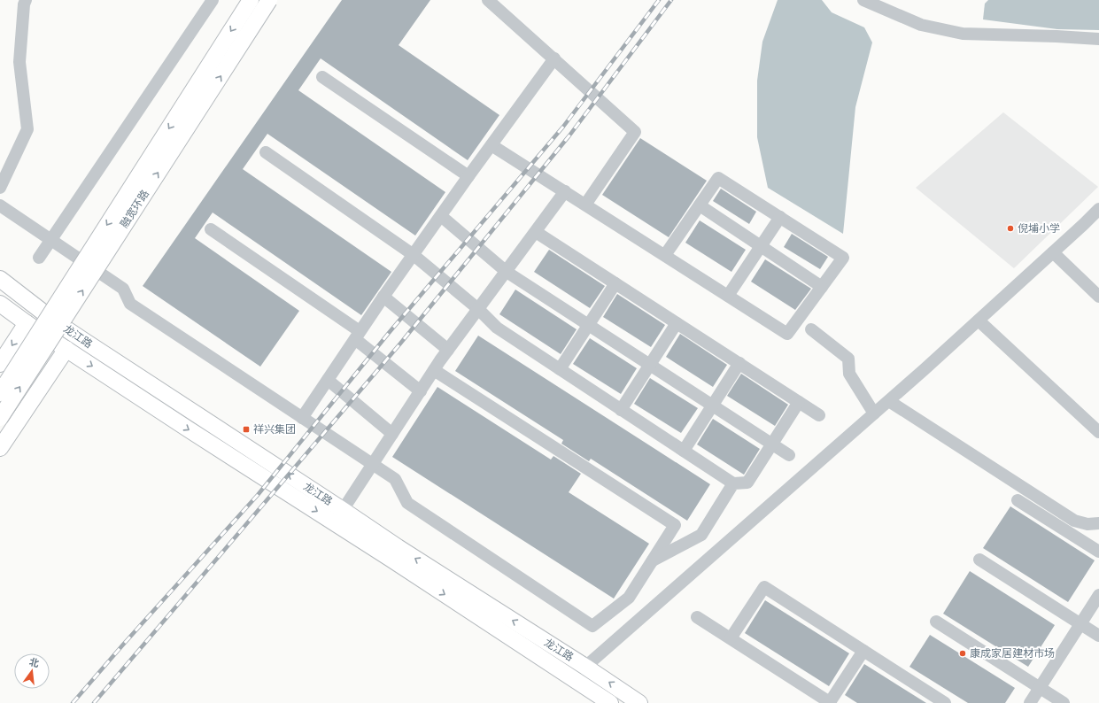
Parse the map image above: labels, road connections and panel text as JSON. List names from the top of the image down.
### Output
{
  "streets": {
    "main road": ["融宽环路", "龙江路"]
  },
  "places": {
    "other": ["倪埔小学", "康成家居建材市场"],
    "transit": ["祥兴集团"]
  },
  "north": "top"
}
